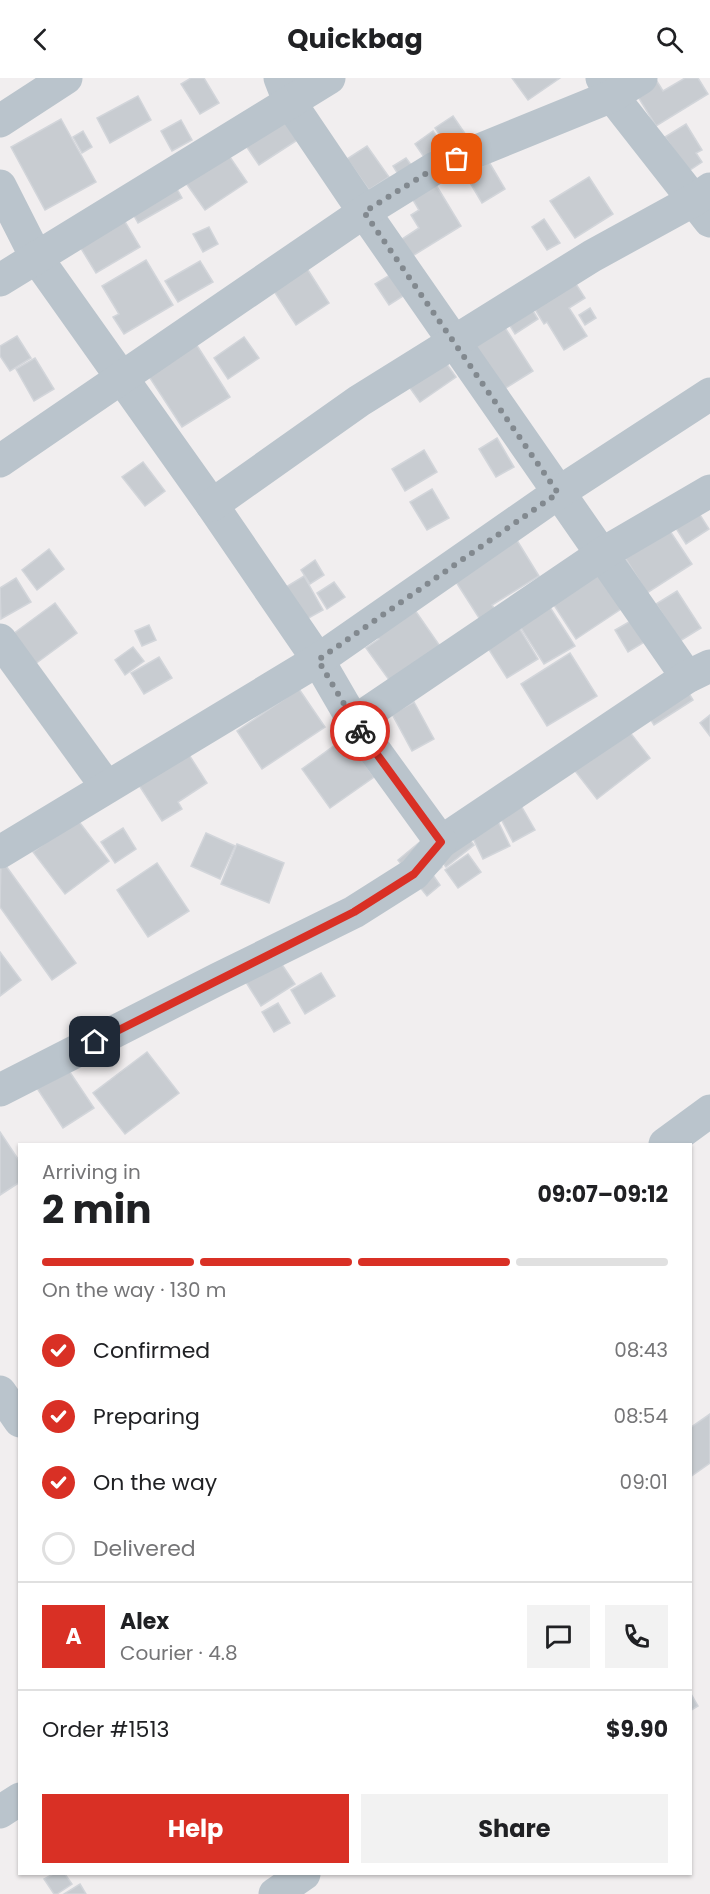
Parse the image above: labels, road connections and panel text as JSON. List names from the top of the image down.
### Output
{
  "page": {
    "header": "Quickbag",
    "heading": ["2 min", "Arriving in", "09:07–09:12"],
    "panel": [
      "Alex",
      "Courier · 4.8",
      "Order #1513",
      "$9.90"
    ],
    "bar": "On the way · 130 m",
    "list": [
      ["Confirmed", "08:43"],
      ["Preparing", "08:54"],
      ["On the way", "09:01"],
      "Delivered"
    ],
    "round": "A",
    "buttons": ["Help", "Share"]
  }
}
